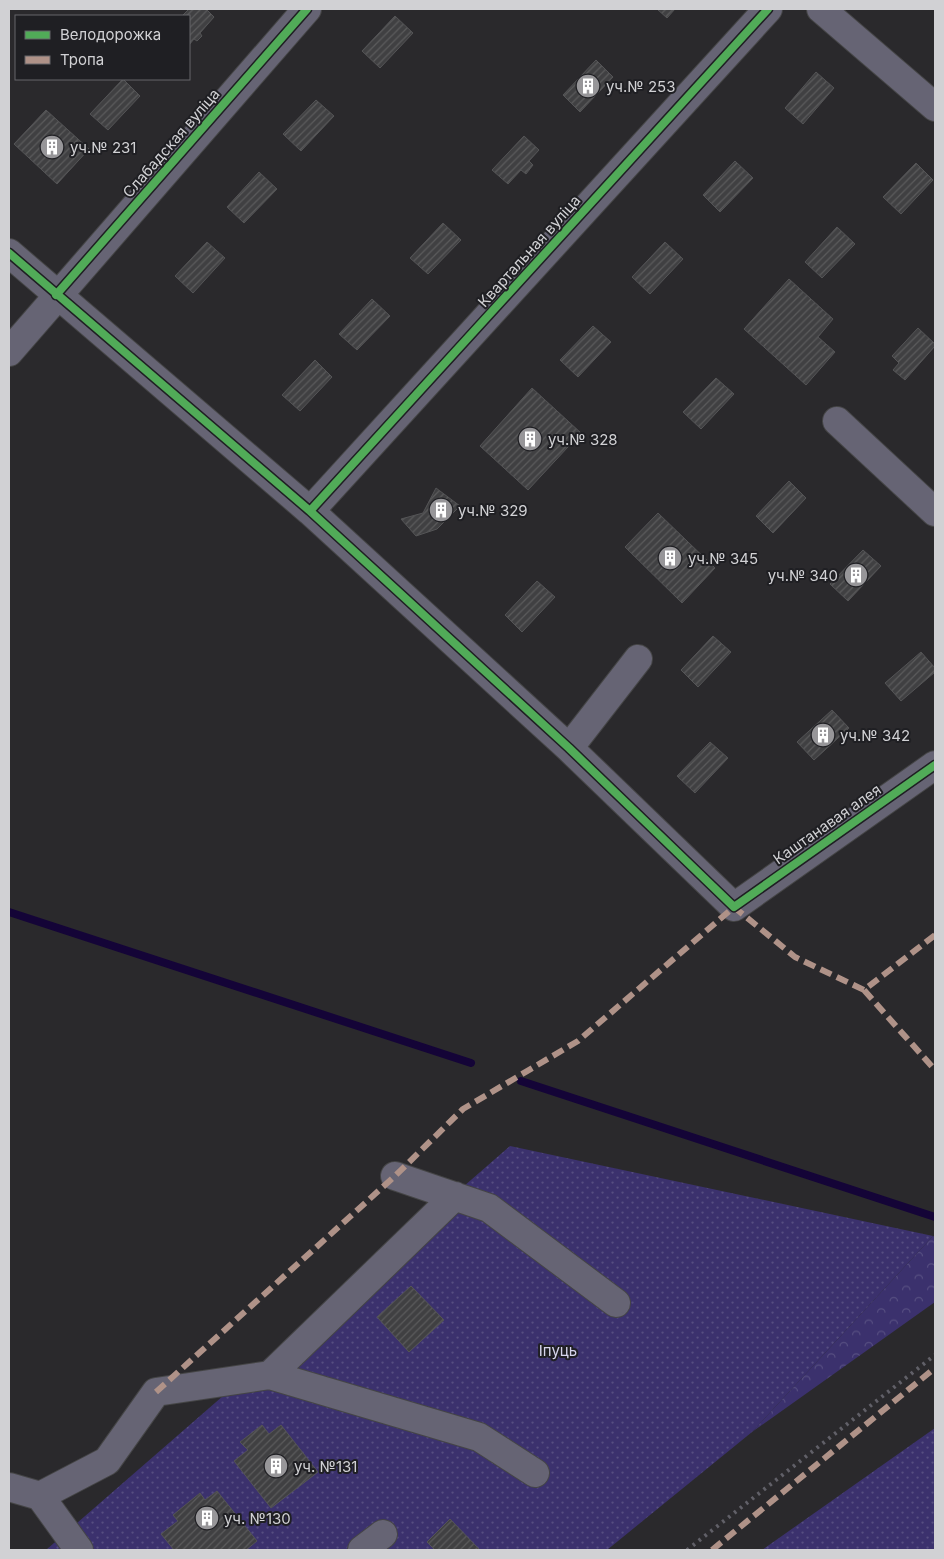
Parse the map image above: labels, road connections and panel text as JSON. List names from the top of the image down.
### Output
{
  "streets": {
    "street": ["Слабадская вуліца", "Квартальная вуліца", "Каштанавая алея"]
  },
  "parks": ["Іпуць"],
  "places": {
    "building": [
      "уч.№ 253",
      "уч.№ 231",
      "уч.№ 328",
      "уч.№ 329",
      "уч.№ 345",
      "уч.№ 340",
      "уч.№ 342",
      "уч. №131",
      "уч. №130"
    ]
  },
  "legend": ["Велодорожка", "Тропа"]
}
